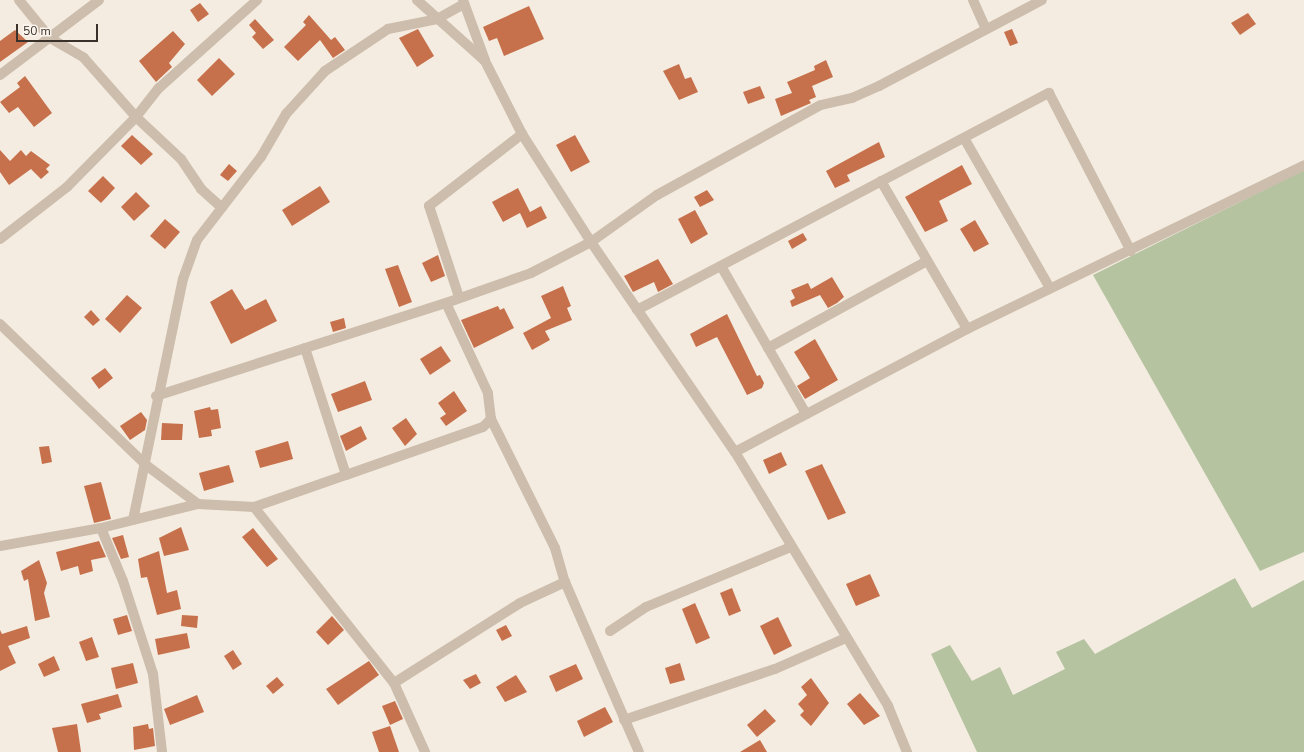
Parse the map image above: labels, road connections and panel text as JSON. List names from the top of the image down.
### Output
{
  "scale_bar": "50 m"
}
